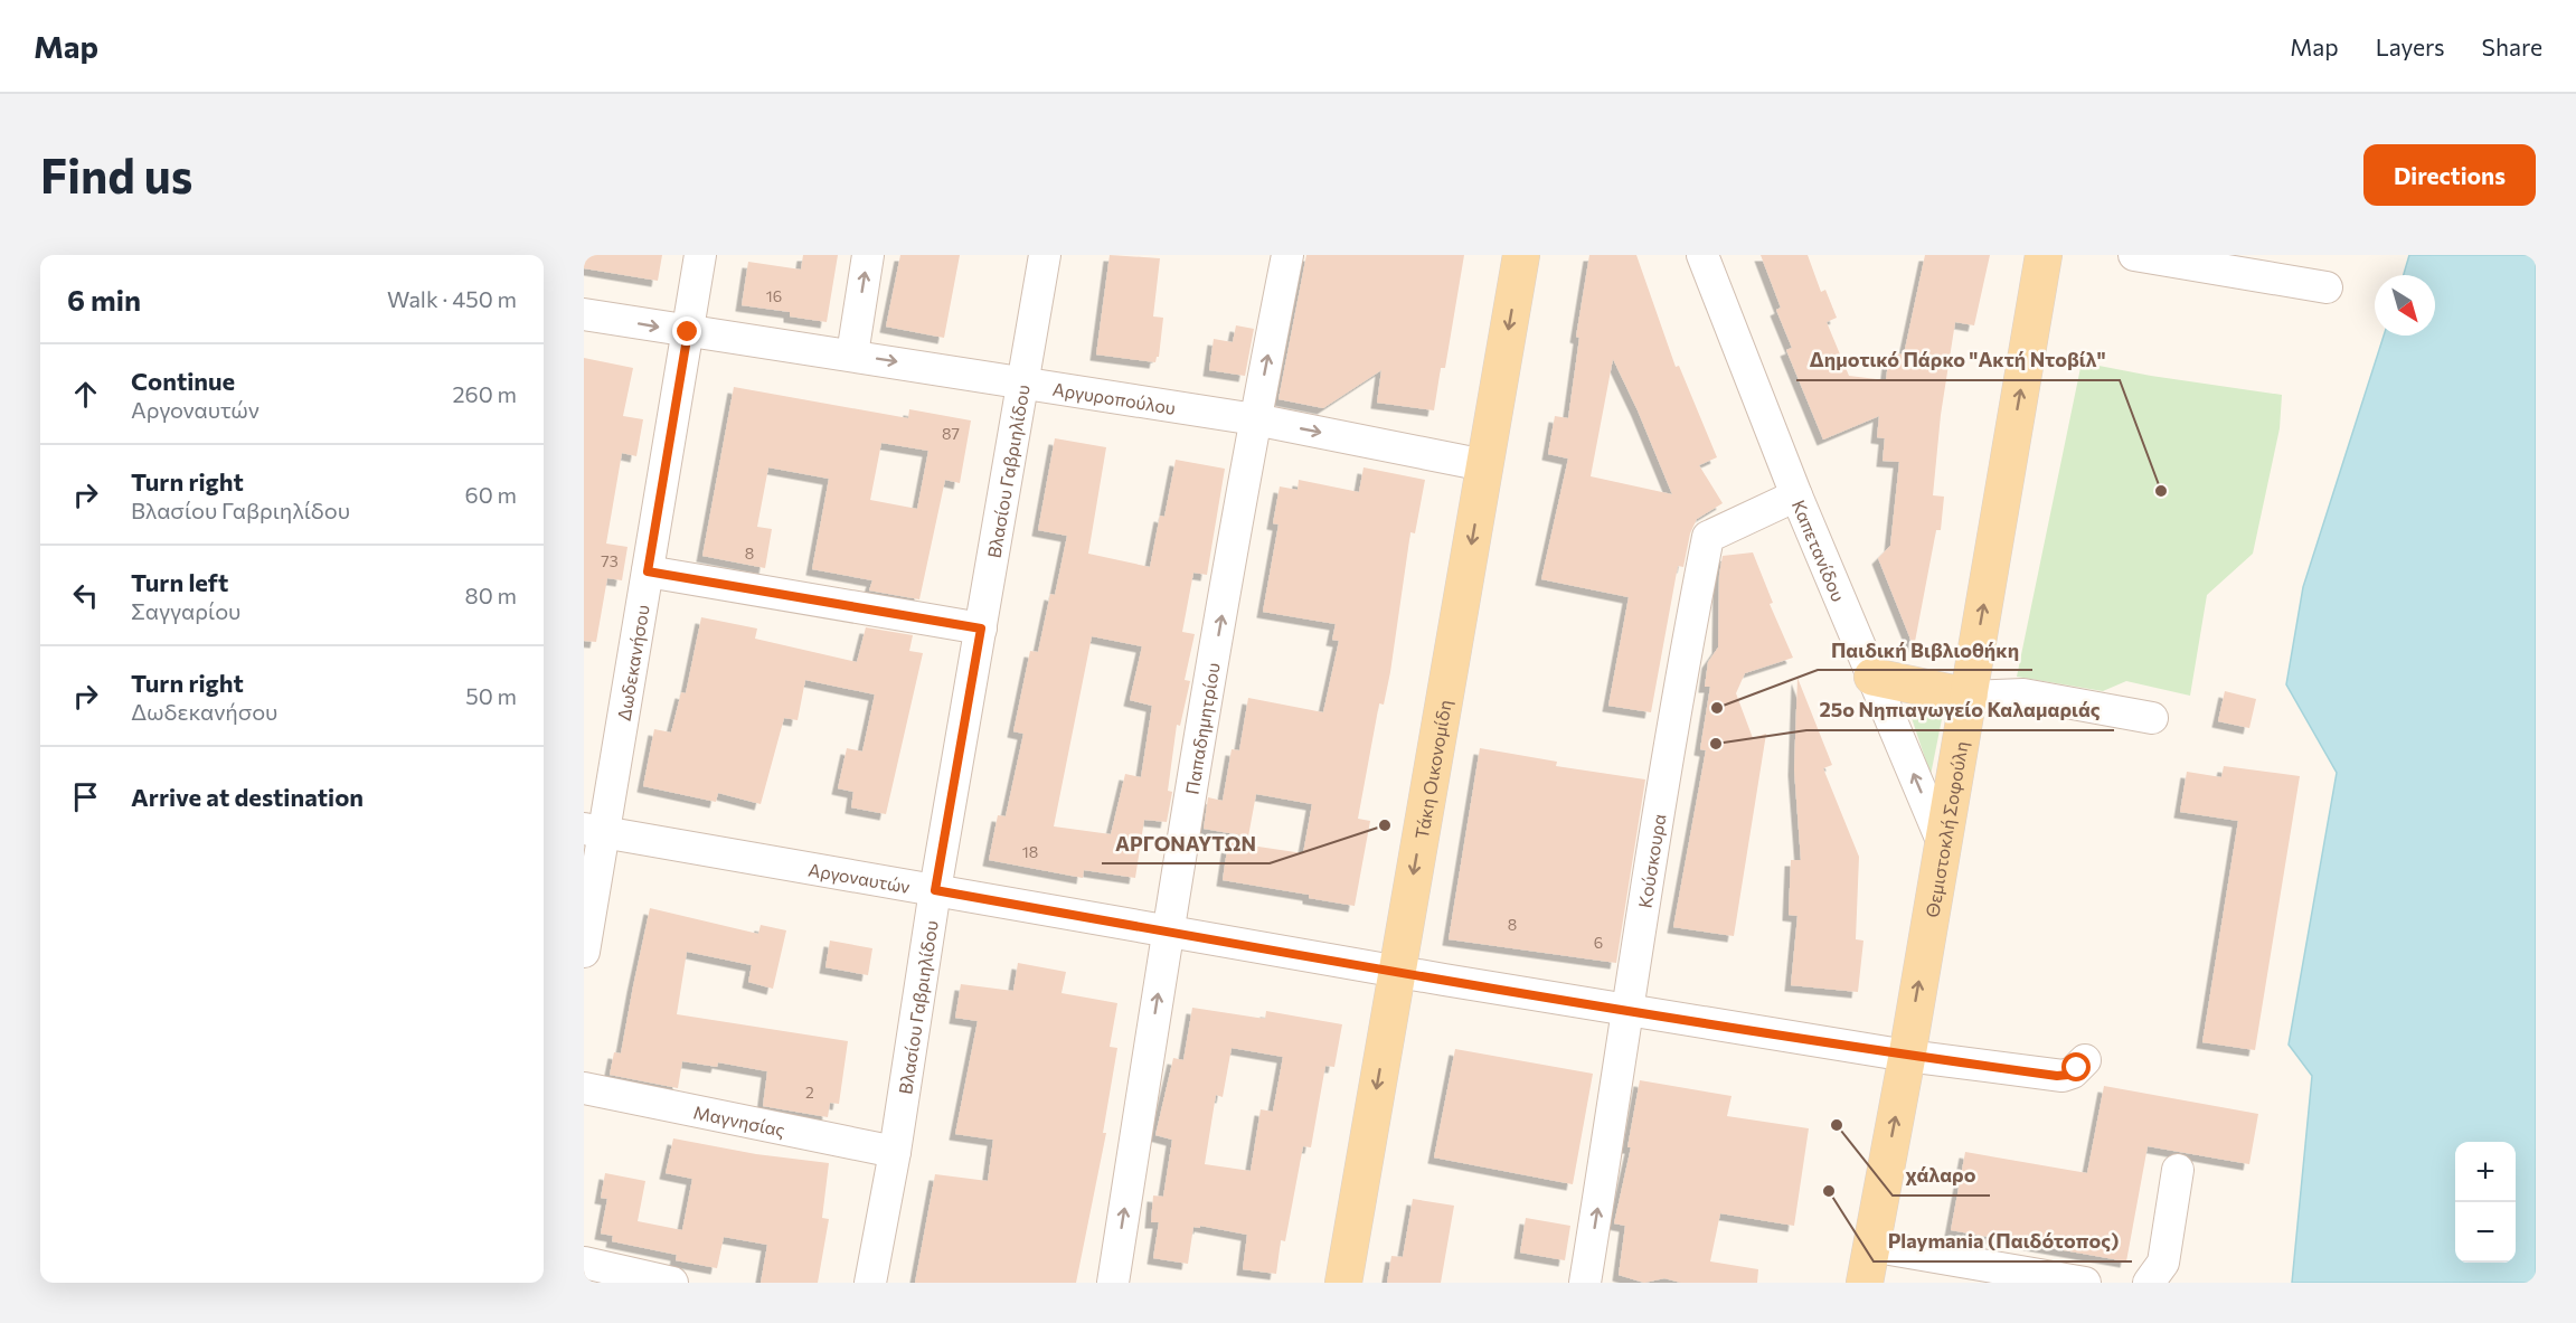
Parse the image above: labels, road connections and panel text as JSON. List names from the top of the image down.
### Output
{
  "streets": {
    "main road": ["Τάκη Οικονομίδη", "Θεμιστοκλή Σοφούλη"],
    "street": [
      "Αργυροπούλου",
      "Βλασίου Γαβριηλίδου",
      "Καπετανίδου",
      "Δωδεκανήσου",
      "Παπαδημητρίου",
      "Κούσκουρα",
      "Αργοναυτών",
      "Μαγνησίας"
    ]
  },
  "crossings": [
    ["Αργυροπούλου", "Βλασίου Γαβριηλίδου"],
    ["Αργυροπούλου", "Δωδεκανήσου"],
    ["Αργυροπούλου", "Παπαδημητρίου"],
    ["Αργυροπούλου", "Τάκη Οικονομίδη"],
    ["Βλασίου Γαβριηλίδου", "Αργοναυτών"],
    ["Βλασίου Γαβριηλίδου", "Μαγνησίας"],
    ["Καπετανίδου", "Θεμιστοκλή Σοφούλη"],
    ["Καπετανίδου", "Κούσκουρα"],
    ["Δωδεκανήσου", "Αργοναυτών"],
    ["Παπαδημητρίου", "Αργοναυτών"],
    ["Τάκη Οικονομίδη", "Αργοναυτών"],
    ["Θεμιστοκλή Σοφούλη", "Αργοναυτών"],
    ["Κούσκουρα", "Αργοναυτών"]
  ],
  "one_way": ["Παπαδημητρίου", "Τάκη Οικονομίδη", "Θεμιστοκλή Σοφούλη"],
  "places": [
    "Δημοτικό Πάρκο \"Ακτή Ντοβίλ\"",
    "Παιδική Βιβλιοθήκη",
    "25ο Νηπιαγωγείο Καλαμαριάς",
    "ΑΡΓΟΝΑΥΤΩΝ",
    "χάλαρο",
    "Playmania (Παιδότοπος)"
  ],
  "house_numbers": [
    "16",
    "87",
    "8",
    "73",
    "18",
    "8",
    "6",
    "2"
  ],
  "north": "bottom right",
  "page": {
    "header": "Map",
    "nav": ["Map", "Layers", "Share"],
    "buttons": "Directions",
    "title": "Find us",
    "heading": ["6 min", "Walk · 450 m"],
    "list": [
      ["Continue", "Αργοναυτών", "260 m"],
      ["Turn right", "Βλασίου Γαβριηλίδου", "60 m"],
      ["Turn left", "Σαγγαρίου", "80 m"],
      ["Turn right", "Δωδεκανήσου", "50 m"],
      "Arrive at destination"
    ],
    "map_buttons": ["+", "−"]
  }
}
